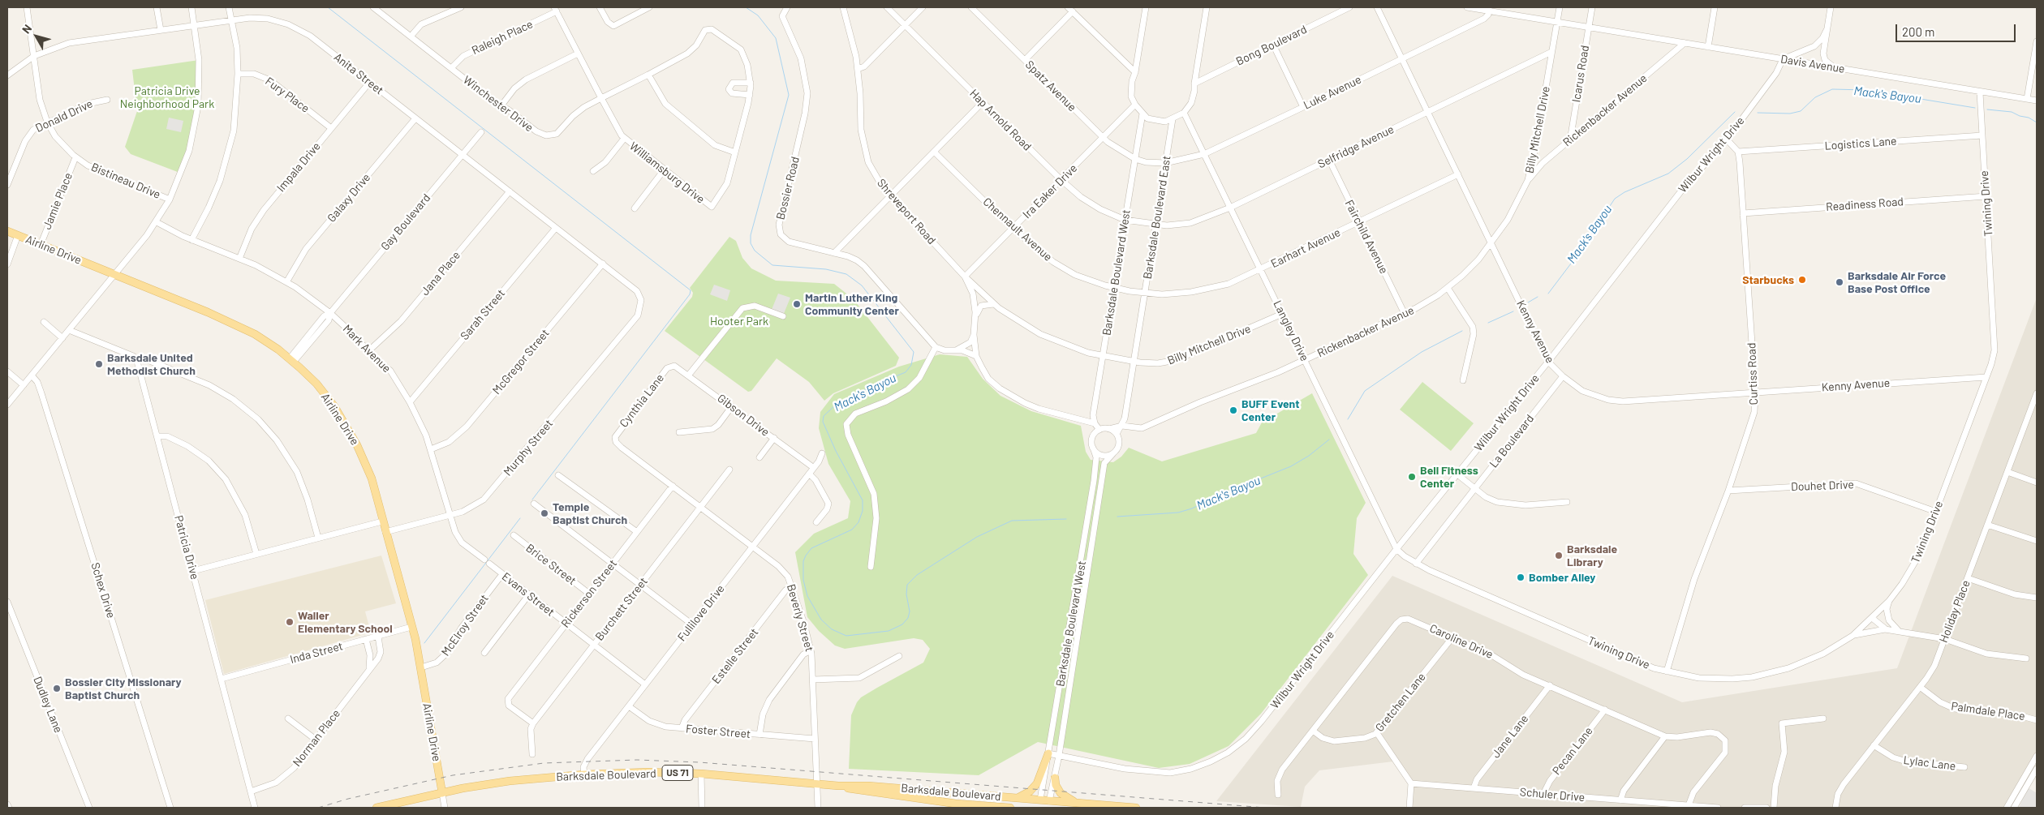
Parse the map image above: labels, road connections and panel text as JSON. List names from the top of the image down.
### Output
{
  "streets": {
    "main road": ["Airline Drive", "US 71", "Barksdale Boulevard"],
    "street": [
      "Raleigh Place",
      "Bong Boulevard",
      "Davis Avenue",
      "Anita Street",
      "Icarus Road",
      "Spatz Avenue",
      "Luke Avenue",
      "Fury Place",
      "Winchester Drive",
      "Rickenbacker Avenue",
      "Donald Drive",
      "Hap Arnold Road",
      "Billy Mitchell Drive",
      "Logistics Lane",
      "Selfridge Avenue",
      "Wilbur Wright Drive",
      "Impala Drive",
      "Williamsburg Drive",
      "Bistineau Drive",
      "Bossier Road",
      "Ira Eaker Drive",
      "Galaxy Drive",
      "Jamie Place",
      "Twining Drive",
      "Readiness Road",
      "Shreveport Road",
      "Barksdale Boulevard East",
      "Gay Boulevard",
      "Chennault Avenue",
      "Fairchild Avenue",
      "Earhart Avenue",
      "Barksdale Boulevard West",
      "Jana Place",
      "Sarah Street",
      "Langley Drive",
      "Kenny Avenue",
      "Mark Avenue",
      "McGregor Street",
      "Curtiss Road",
      "Cynthia Lane",
      "Gibson Drive",
      "La Boulevard",
      "Murphy Street",
      "Douhet Drive",
      "Patricia Drive",
      "Brice Street",
      "Schex Drive",
      "Rickerson Street",
      "Evans Street",
      "Burchett Street",
      "Holiday Place",
      "Fullilove Drive",
      "Beverly Street",
      "McElroy Street",
      "Caroline Drive",
      "Inda Street",
      "Estelle Street",
      "Gretchen Lane",
      "Dudley Lane",
      "Palmdale Place",
      "Foster Street",
      "Jane Lane",
      "Norman Place",
      "Pecan Lane",
      "Lylac Lane",
      "Schuler Drive"
    ]
  },
  "crossings": [
    ["Raleigh Place", "Winchester Drive"],
    ["Raleigh Place", "Williamsburg Drive"],
    ["Davis Avenue", "Icarus Road"],
    ["Davis Avenue", "Luke Avenue"],
    ["Davis Avenue", "Rickenbacker Avenue"],
    ["Davis Avenue", "Billy Mitchell Drive"],
    ["Davis Avenue", "Wilbur Wright Drive"],
    ["Davis Avenue", "Twining Drive"],
    ["Anita Street", "Impala Drive"],
    ["Anita Street", "Bistineau Drive"],
    ["Anita Street", "Galaxy Drive"],
    ["Anita Street", "Gay Boulevard"],
    ["Anita Street", "Jana Place"],
    ["Anita Street", "Sarah Street"],
    ["Anita Street", "McGregor Street"],
    ["Anita Street", "Murphy Street"],
    ["Icarus Road", "Rickenbacker Avenue"],
    ["Spatz Avenue", "Luke Avenue"],
    ["Spatz Avenue", "Ira Eaker Drive"],
    ["Spatz Avenue", "Barksdale Boulevard East"],
    ["Spatz Avenue", "Barksdale Boulevard West"],
    ["Luke Avenue", "Barksdale Boulevard East"],
    ["Luke Avenue", "Langley Drive"],
    ["Luke Avenue", "Kenny Avenue"],
    ["Fury Place", "Impala Drive"],
    ["Winchester Drive", "Williamsburg Drive"],
    ["Rickenbacker Avenue", "Billy Mitchell Drive"],
    ["Rickenbacker Avenue", "Barksdale Boulevard East"],
    ["Rickenbacker Avenue", "Fairchild Avenue"],
    ["Rickenbacker Avenue", "Barksdale Boulevard West"],
    ["Rickenbacker Avenue", "Langley Drive"],
    ["Rickenbacker Avenue", "Kenny Avenue"],
    ["Donald Drive", "Bistineau Drive"],
    ["Hap Arnold Road", "Selfridge Avenue"],
    ["Hap Arnold Road", "Ira Eaker Drive"],
    ["Hap Arnold Road", "Barksdale Boulevard East"],
    ["Hap Arnold Road", "Barksdale Boulevard West"],
    ["Billy Mitchell Drive", "Selfridge Avenue"],
    ["Billy Mitchell Drive", "Ira Eaker Drive"],
    ["Billy Mitchell Drive", "Shreveport Road"],
    ["Billy Mitchell Drive", "Barksdale Boulevard East"],
    ["Billy Mitchell Drive", "Barksdale Boulevard West"],
    ["Billy Mitchell Drive", "Langley Drive"],
    ["Billy Mitchell Drive", "Kenny Avenue"],
    ["Logistics Lane", "Twining Drive"],
    ["Logistics Lane", "Curtiss Road"],
    ["Selfridge Avenue", "Barksdale Boulevard East"],
    ["Selfridge Avenue", "Fairchild Avenue"],
    ["Selfridge Avenue", "Langley Drive"],
    ["Selfridge Avenue", "Kenny Avenue"],
    ["Wilbur Wright Drive", "Twining Drive"],
    ["Wilbur Wright Drive", "Barksdale Boulevard West"],
    ["Wilbur Wright Drive", "Langley Drive"],
    ["Wilbur Wright Drive", "Kenny Avenue"],
    ["Impala Drive", "Mark Avenue"],
    ["Bistineau Drive", "Jamie Place"],
    ["Ira Eaker Drive", "Shreveport Road"],
    ["Ira Eaker Drive", "Chennault Avenue"],
    ["Galaxy Drive", "Mark Avenue"],
    ["Jamie Place", "Airline Drive"],
    ["Twining Drive", "Readiness Road"],
    ["Twining Drive", "Langley Drive"],
    ["Twining Drive", "Kenny Avenue"],
    ["Twining Drive", "Curtiss Road"],
    ["Twining Drive", "La Boulevard"],
    ["Twining Drive", "Douhet Drive"],
    ["Readiness Road", "Curtiss Road"],
    ["Shreveport Road", "Barksdale Boulevard West"],
    ["Barksdale Boulevard East", "Chennault Avenue"],
    ["Barksdale Boulevard East", "Earhart Avenue"],
    ["Barksdale Boulevard East", "Barksdale Boulevard West"],
    ["Gay Boulevard", "Airline Drive"],
    ["Gay Boulevard", "Mark Avenue"],
    ["Chennault Avenue", "Earhart Avenue"],
    ["Chennault Avenue", "Barksdale Boulevard West"],
    ["Fairchild Avenue", "Earhart Avenue"],
    ["Earhart Avenue", "Langley Drive"],
    ["Earhart Avenue", "Kenny Avenue"],
    ["Airline Drive", "Murphy Street"],
    ["Airline Drive", "McElroy Street"],
    ["Airline Drive", "Inda Street"],
    ["Airline Drive", "Barksdale Boulevard"],
    ["Barksdale Boulevard West", "Barksdale Boulevard"],
    ["Jana Place", "Mark Avenue"],
    ["Sarah Street", "Mark Avenue"],
    ["Kenny Avenue", "Curtiss Road"],
    ["Kenny Avenue", "La Boulevard"],
    ["Mark Avenue", "McGregor Street"],
    ["Mark Avenue", "Murphy Street"],
    ["Mark Avenue", "Evans Street"],
    ["Curtiss Road", "Douhet Drive"],
    ["Cynthia Lane", "Gibson Drive"],
    ["Cynthia Lane", "Beverly Street"],
    ["Gibson Drive", "Fullilove Drive"],
    ["Patricia Drive", "Inda Street"],
    ["Patricia Drive", "Norman Place"],
    ["Brice Street", "Rickerson Street"],
    ["Rickerson Street", "Evans Street"],
    ["Rickerson Street", "Burchett Street"],
    ["Rickerson Street", "Beverly Street"],
    ["Evans Street", "Burchett Street"],
    ["Evans Street", "Fullilove Drive"],
    ["Evans Street", "McElroy Street"],
    ["Burchett Street", "Beverly Street"],
    ["Holiday Place", "Palmdale Place"],
    ["Holiday Place", "Lylac Lane"],
    ["Fullilove Drive", "Beverly Street"],
    ["Fullilove Drive", "Foster Street"],
    ["Fullilove Drive", "Barksdale Boulevard"],
    ["Beverly Street", "Estelle Street"],
    ["Beverly Street", "Foster Street"],
    ["Beverly Street", "Barksdale Boulevard"],
    ["Caroline Drive", "Gretchen Lane"],
    ["Caroline Drive", "Jane Lane"],
    ["Caroline Drive", "Pecan Lane"],
    ["Caroline Drive", "Schuler Drive"],
    ["Inda Street", "Norman Place"],
    ["Estelle Street", "Foster Street"],
    ["Jane Lane", "Schuler Drive"],
    ["Pecan Lane", "Schuler Drive"]
  ],
  "water": ["Mack's Bayou"],
  "parks": ["Patricia Drive Neighborhood Park", "Hooter Park"],
  "places": [
    "Starbucks",
    "Barksdale Air Force Base Post Office",
    "Martin Luther King Community Center",
    "Barksdale United Methodist Church",
    "BUFF Event Center",
    "Bell Fitness Center",
    "Temple Baptist Church",
    "Barksdale Library",
    "Bomber Alley",
    "Waller Elementary School",
    "Bossier City Missionary Baptist Church"
  ],
  "scale_bar": "200 m",
  "north": "top left"
}
